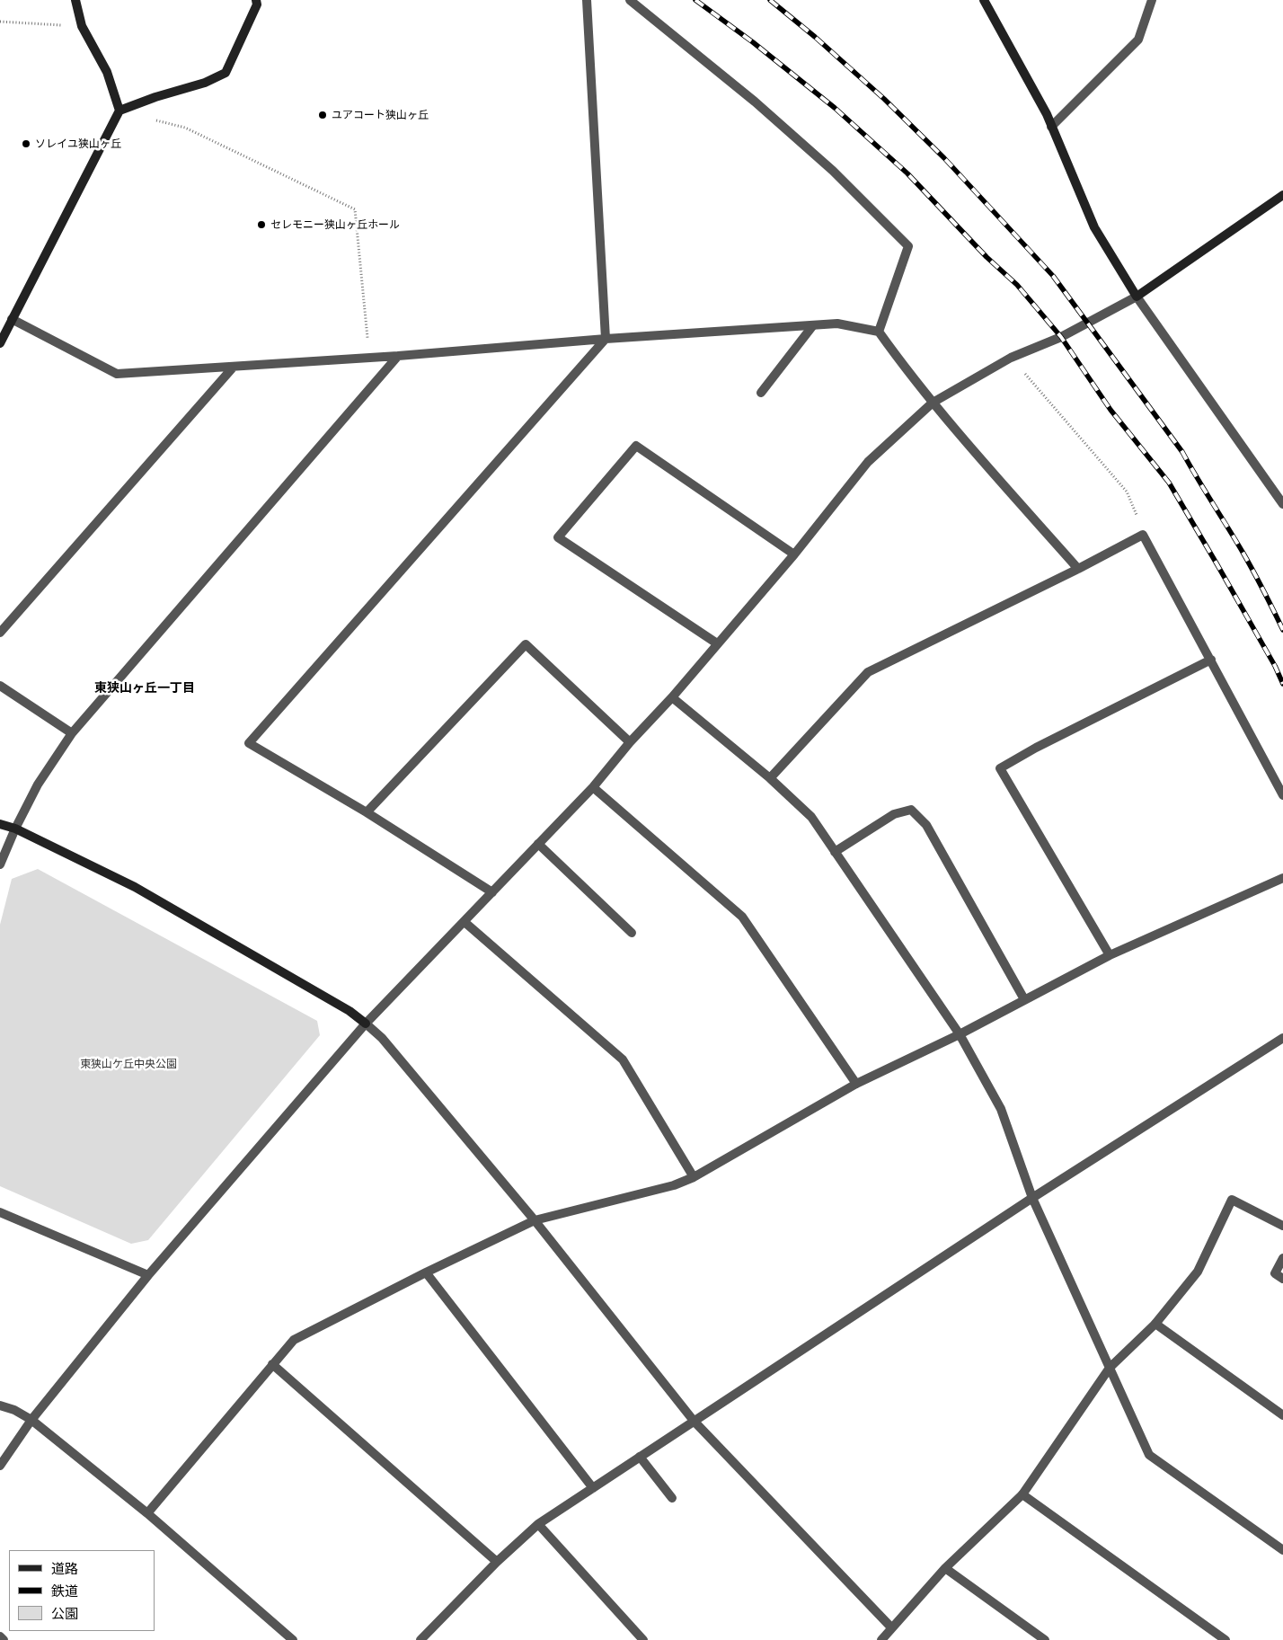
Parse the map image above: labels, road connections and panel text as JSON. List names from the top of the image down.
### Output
{
  "districts": ["東狭山ヶ丘一丁目"],
  "parks": ["東狭山ケ丘中央公園"],
  "places": ["ユアコート狭山ヶ丘", "ソレイユ狭山ヶ丘", "セレモニー狭山ヶ丘ホール"],
  "legend": ["道路", "鉄道", "公園"]
}
